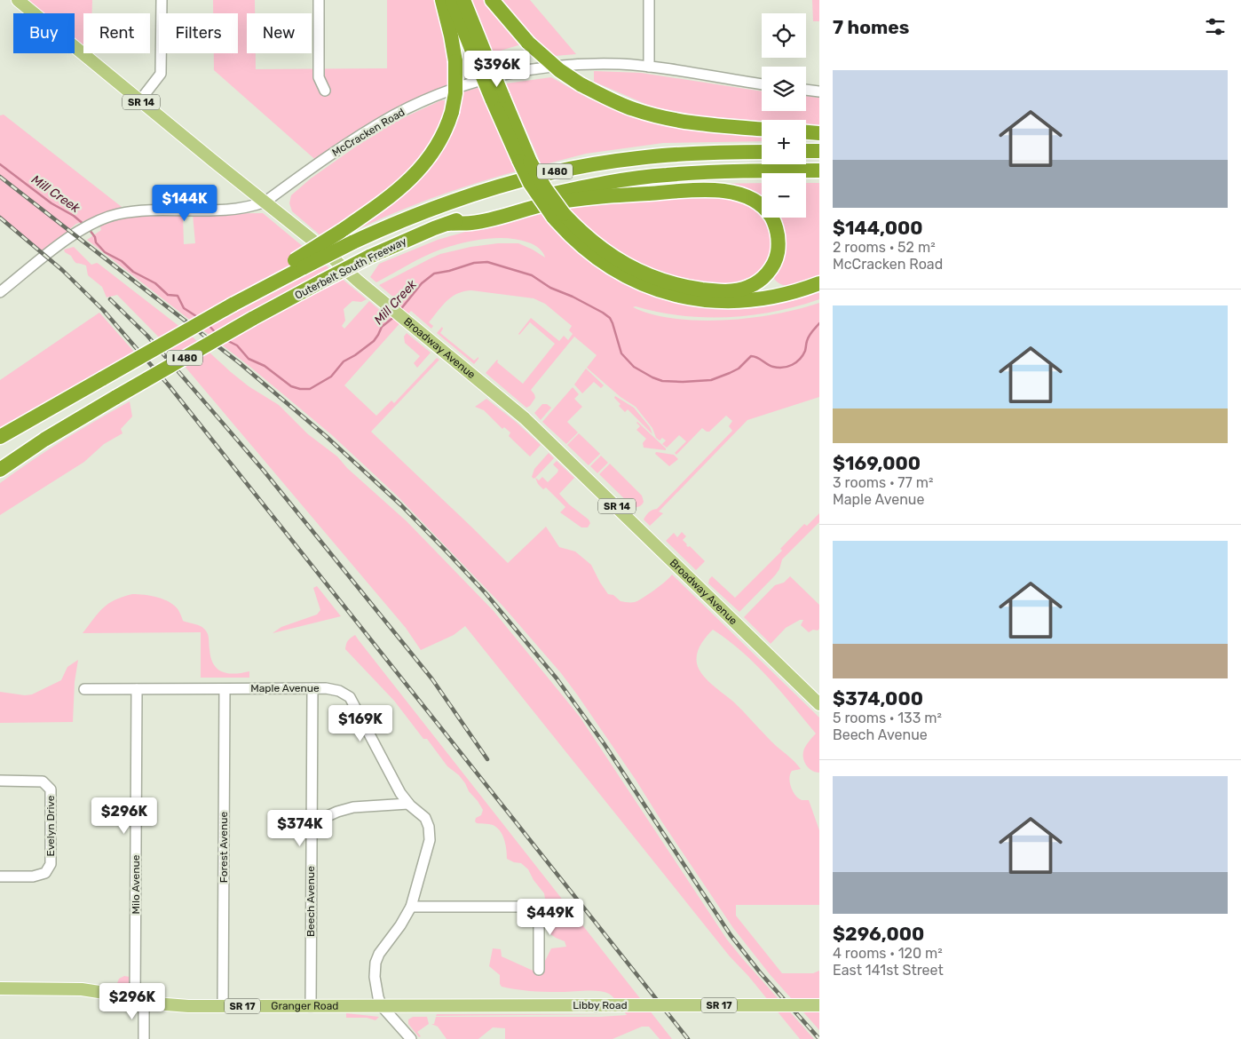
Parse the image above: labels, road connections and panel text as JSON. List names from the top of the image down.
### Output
{
  "streets": {
    "highway": ["I 480", "Outerbelt South Freeway"],
    "main road": [
      "SR 14",
      "Broadway Avenue",
      "Libby Road",
      "SR 17",
      "Granger Road"
    ],
    "street": [
      "McCracken Road",
      "Maple Avenue",
      "Evelyn Drive",
      "Forest Avenue",
      "Milo Avenue",
      "Beech Avenue"
    ]
  },
  "crossings": [
    ["McCracken Road", "Broadway Avenue"],
    ["I 480", "Outerbelt South Freeway"],
    ["Maple Avenue", "Forest Avenue"],
    ["Maple Avenue", "Milo Avenue"],
    ["Maple Avenue", "Beech Avenue"],
    ["Maple Avenue", "Libby Road"],
    ["Maple Avenue", "Granger Road"],
    ["Forest Avenue", "Granger Road"],
    ["Milo Avenue", "Granger Road"],
    ["Beech Avenue", "Granger Road"],
    ["Libby Road", "Granger Road"]
  ],
  "water": ["Mill Creek"],
  "page": {
    "heading": "7 homes",
    "map_buttons": ["+", "−"],
    "chip": [
      "Buy",
      "Rent",
      "Filters",
      "New"
    ],
    "price": [
      "$396K",
      "$144K",
      "$169K",
      "$296K",
      "$374K",
      "$449K",
      "$296K"
    ],
    "list": [
      {
        "name": "$144,000",
        "note": "2 rooms · 52 m² · McCracken Road"
      },
      {
        "name": "$169,000",
        "note": "3 rooms · 77 m² · Maple Avenue"
      },
      {
        "name": "$374,000",
        "note": "5 rooms · 133 m² · Beech Avenue"
      },
      {
        "name": "$296,000",
        "note": "4 rooms · 120 m² · East 141st Street"
      }
    ]
  }
}
